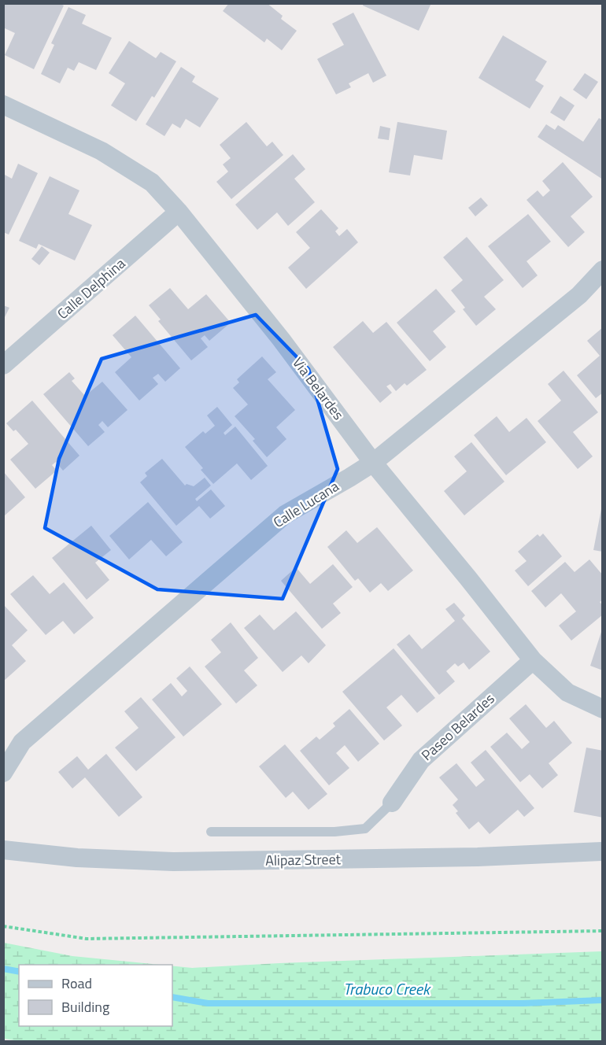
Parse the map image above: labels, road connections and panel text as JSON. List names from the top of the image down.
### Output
{
  "streets": {
    "street": [
      "Calle Delphina",
      "Via Belardes",
      "Calle Lucana",
      "Paseo Belardes",
      "Alipaz Street"
    ]
  },
  "crossings": [
    ["Calle Delphina", "Via Belardes"],
    ["Via Belardes", "Calle Lucana"],
    ["Via Belardes", "Paseo Belardes"]
  ],
  "water": ["Trabuco Creek"],
  "legend": ["Road", "Building"]
}
